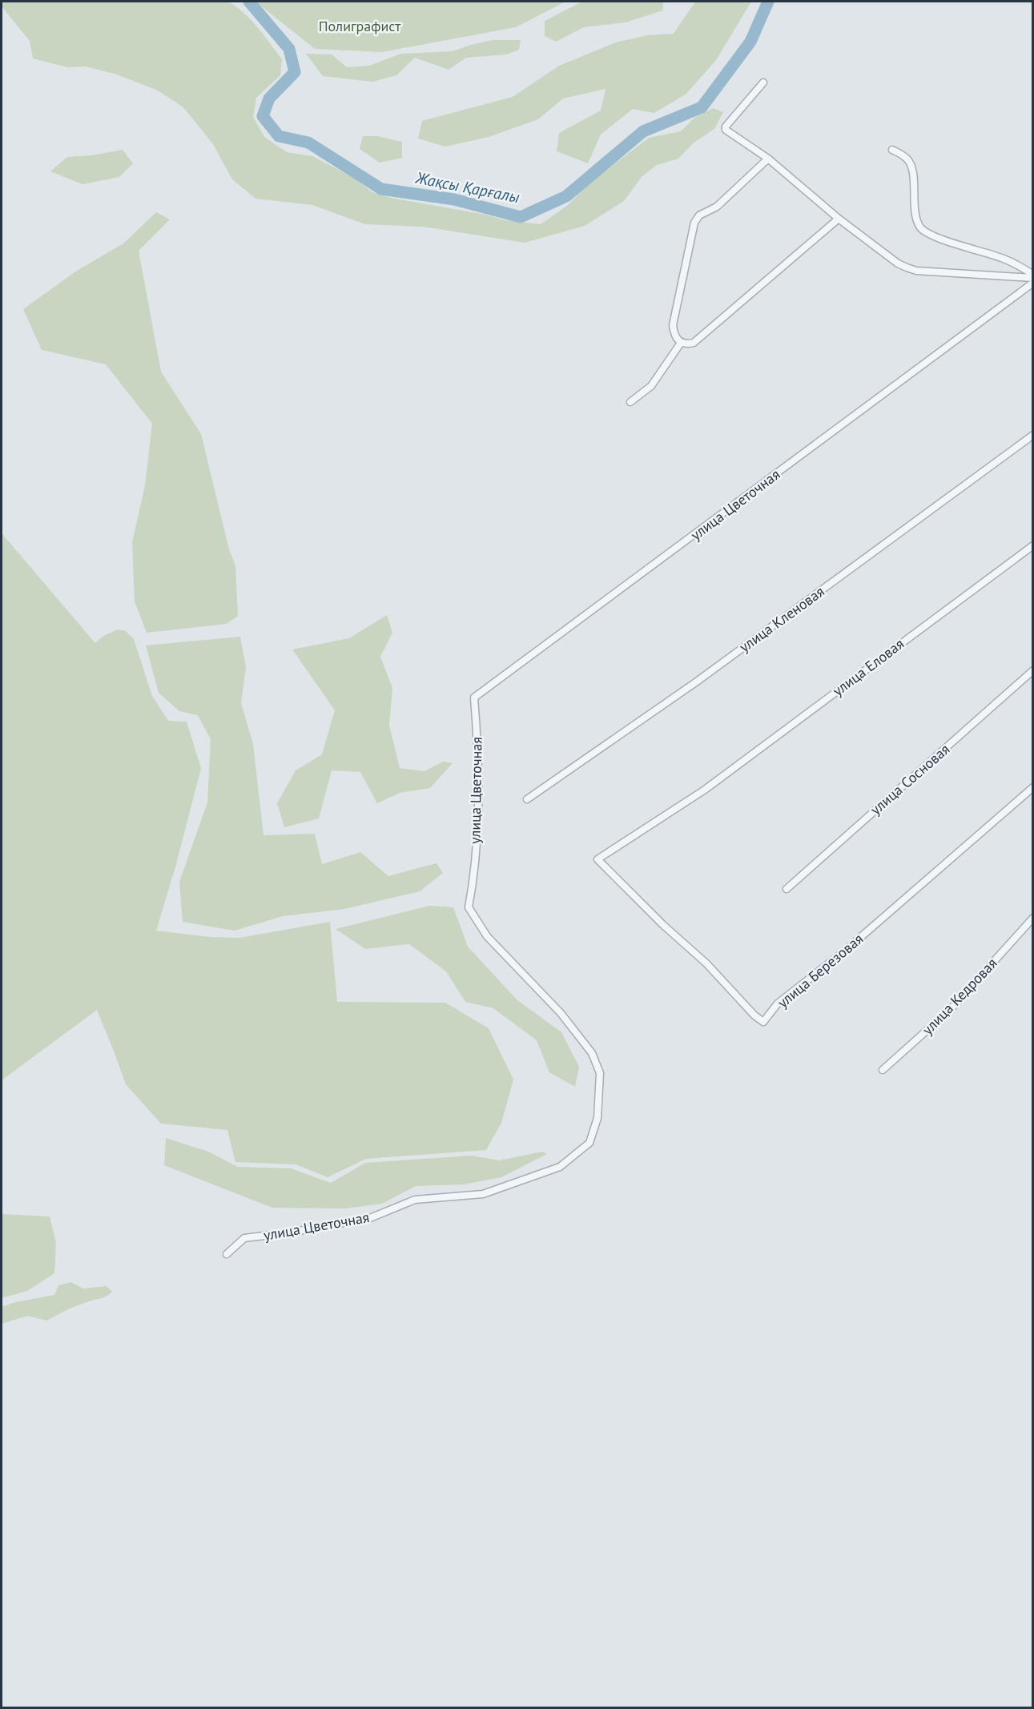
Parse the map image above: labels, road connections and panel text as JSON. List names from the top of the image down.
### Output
{
  "streets": {
    "street": [
      "улица Цветочная",
      "улица Кленовая",
      "улица Еловая",
      "улица Сосновая",
      "улица Березовая",
      "улица Кедровая"
    ]
  },
  "crossings": [
    ["улица Еловая", "улица Березовая"]
  ],
  "water": ["Жақсы Қарғалы"],
  "parks": ["Полиграфист"]
}
